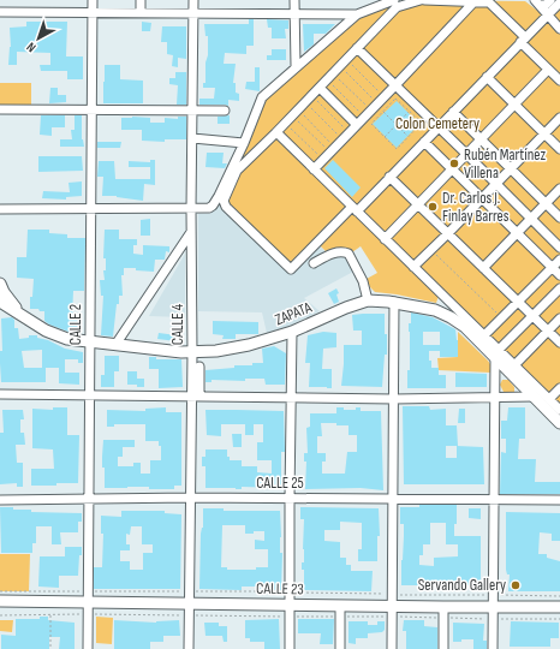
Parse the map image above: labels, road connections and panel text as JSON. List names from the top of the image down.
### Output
{
  "streets": {
    "main road": ["ZAPATA", "CALLE 23"],
    "street": ["CALLE 2", "CALLE 4", "CALLE 25"]
  },
  "crossings": [
    ["ZAPATA", "CALLE 2"],
    ["ZAPATA", "CALLE 4"],
    ["CALLE 2", "CALLE 25"],
    ["CALLE 2", "CALLE 23"]
  ],
  "parks": ["Colon Cemetery"],
  "places": ["Rubén Martínez Villena", "Dr. Carlos J. Finlay Barres", "Servando Gallery"],
  "north": "bottom left"
}
